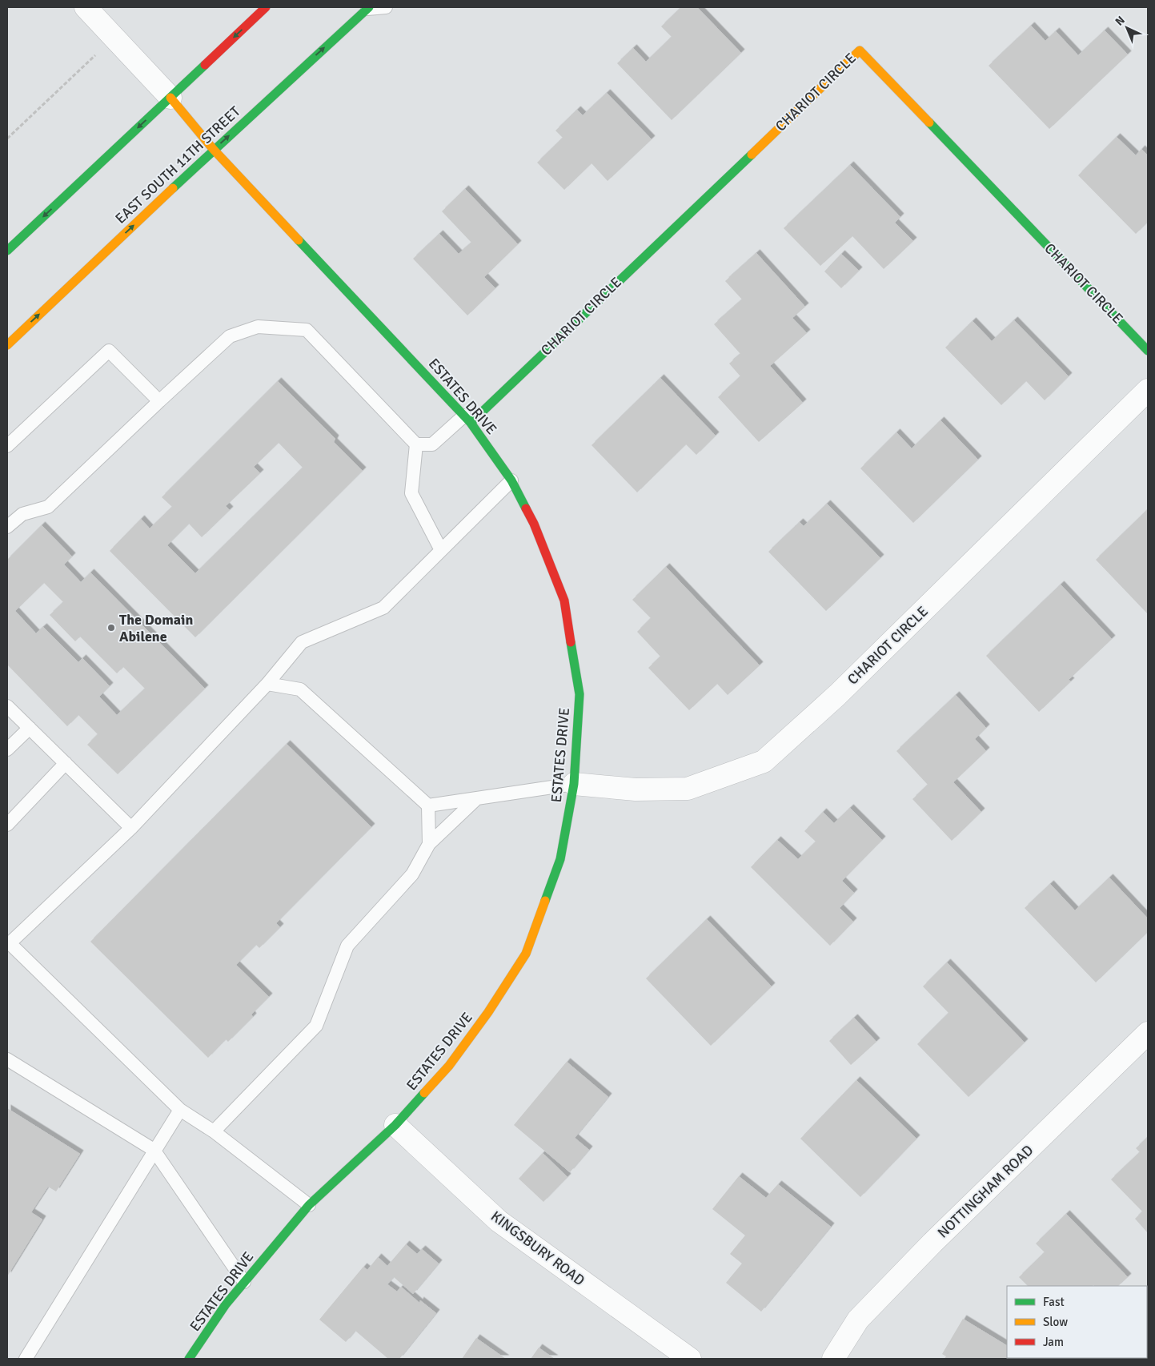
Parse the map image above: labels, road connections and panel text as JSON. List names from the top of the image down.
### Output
{
  "streets": {
    "street": [
      "CHARIOT CIRCLE",
      "EAST SOUTH 11TH STREET",
      "ESTATES DRIVE",
      "NOTTINGHAM ROAD",
      "KINGSBURY ROAD"
    ]
  },
  "crossings": [
    ["CHARIOT CIRCLE", "ESTATES DRIVE"],
    ["EAST SOUTH 11TH STREET", "ESTATES DRIVE"],
    ["ESTATES DRIVE", "KINGSBURY ROAD"]
  ],
  "places": ["The Domain Abilene"],
  "legend": ["Fast", "Slow", "Jam"],
  "north": "top left"
}
